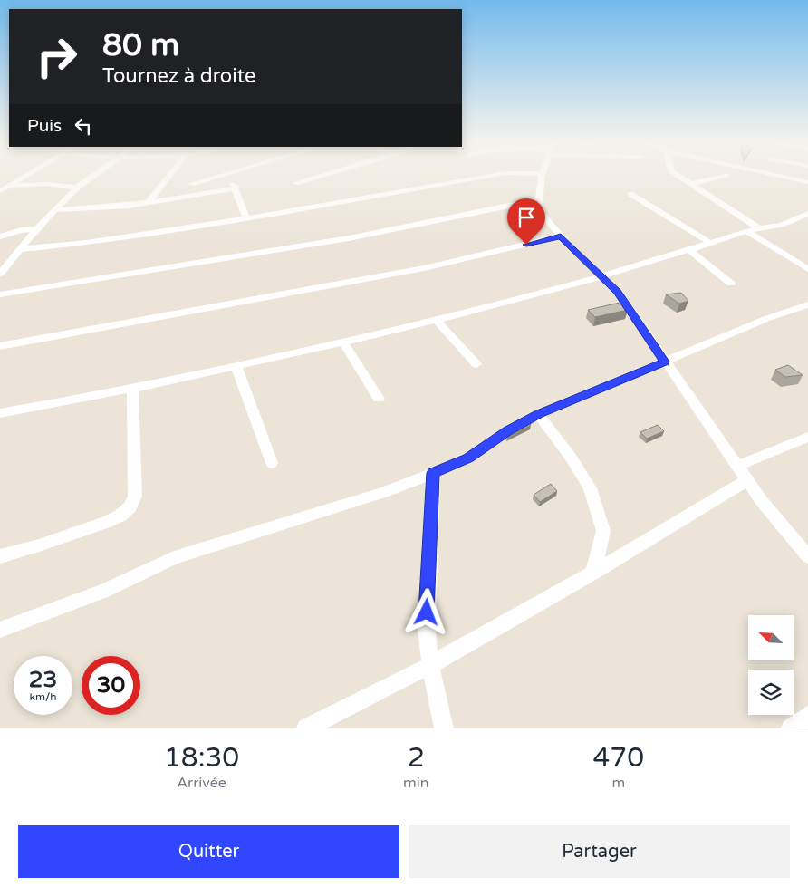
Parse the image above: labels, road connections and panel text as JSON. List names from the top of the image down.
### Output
{
  "north": "top left",
  "page": {
    "turn": ["80 m", "Tournez à droite"],
    "then": "Puis",
    "speed": "23 km/h",
    "limit": "30",
    "eta": [
      "18:30",
      "Arrivée",
      "2",
      "min",
      "470",
      "m"
    ],
    "buttons": ["Quitter", "Partager"]
  }
}
